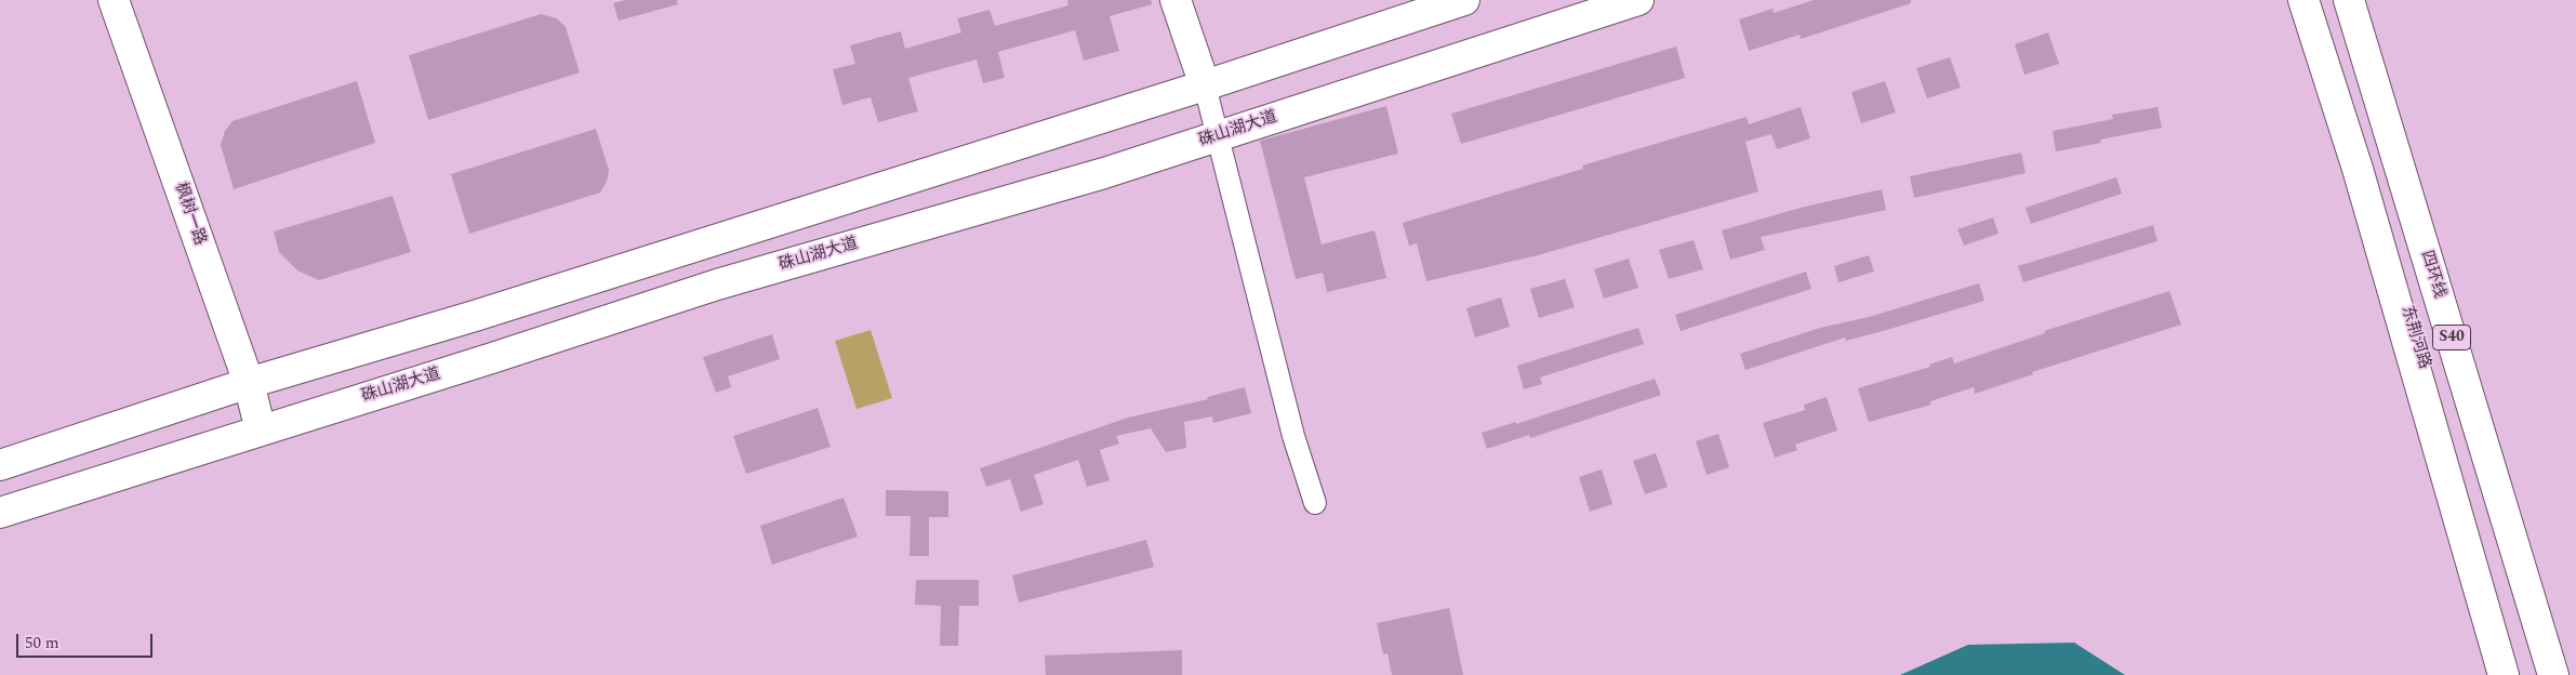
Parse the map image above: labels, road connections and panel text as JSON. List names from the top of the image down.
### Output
{
  "streets": {
    "main road": [
      "硃山湖大道",
      "枫树一路",
      "四环线",
      "东荆河路",
      "S40"
    ]
  },
  "crossings": [
    ["硃山湖大道", "枫树一路"]
  ],
  "scale_bar": "50 m"
}
